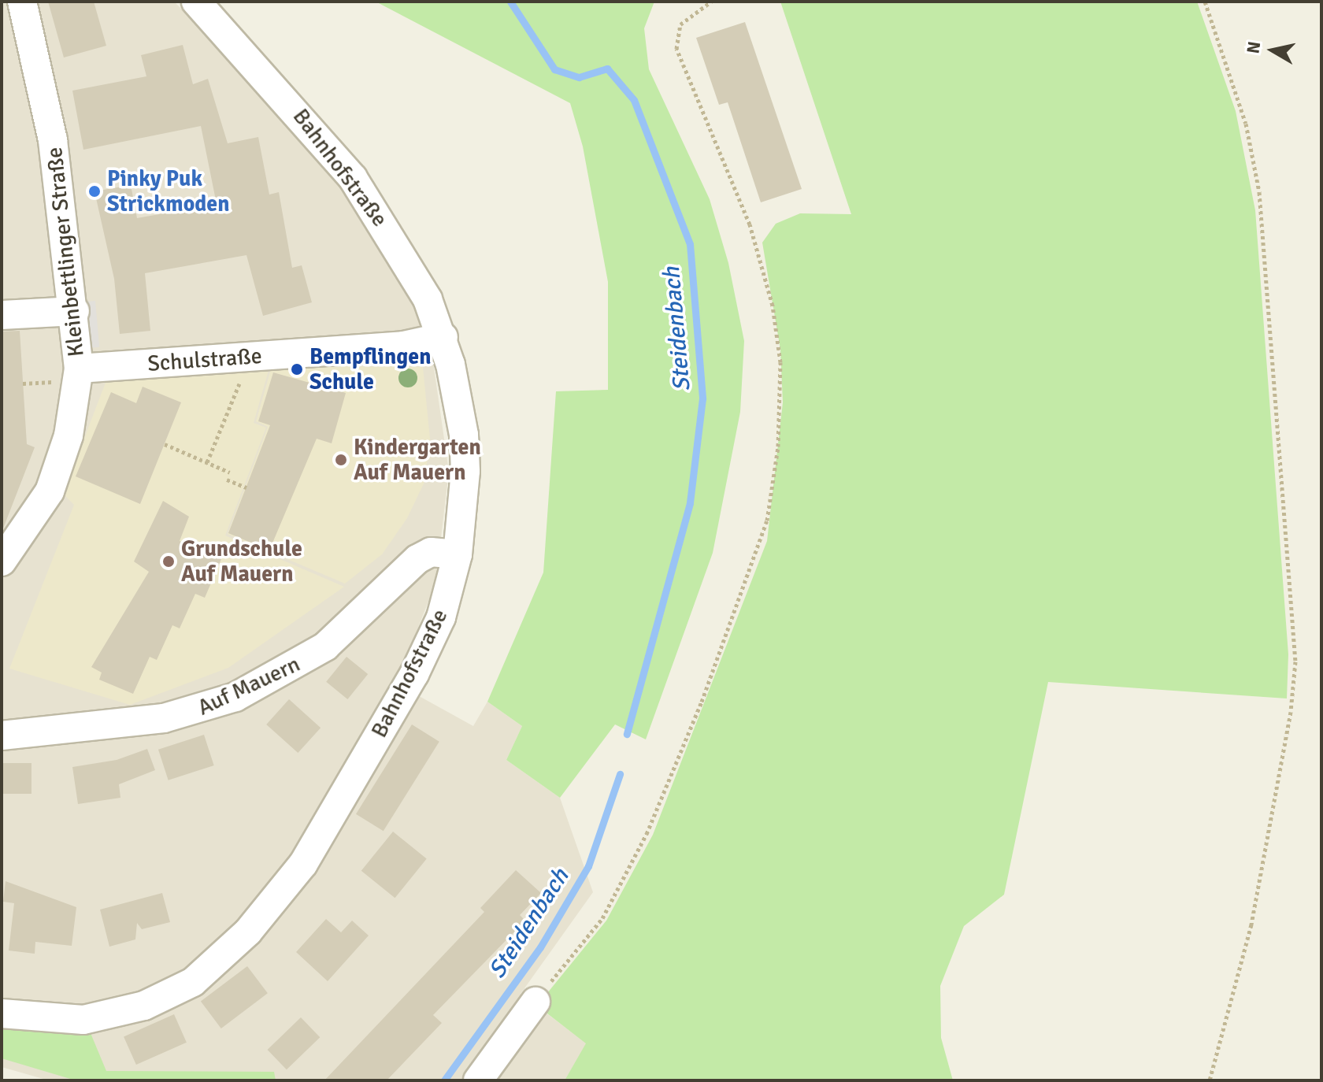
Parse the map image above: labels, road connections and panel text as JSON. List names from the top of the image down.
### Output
{
  "streets": {
    "street": [
      "Bahnhofstraße",
      "Kleinbettlinger Straße",
      "Schulstraße",
      "Auf Mauern"
    ]
  },
  "crossings": [
    ["Bahnhofstraße", "Schulstraße"],
    ["Bahnhofstraße", "Auf Mauern"],
    ["Kleinbettlinger Straße", "Schulstraße"]
  ],
  "water": ["Steidenbach"],
  "places": [
    "Pinky Puk Strickmoden",
    "Bempflingen Schule",
    "Kindergarten Auf Mauern",
    "Grundschule Auf Mauern"
  ],
  "north": "left"
}
